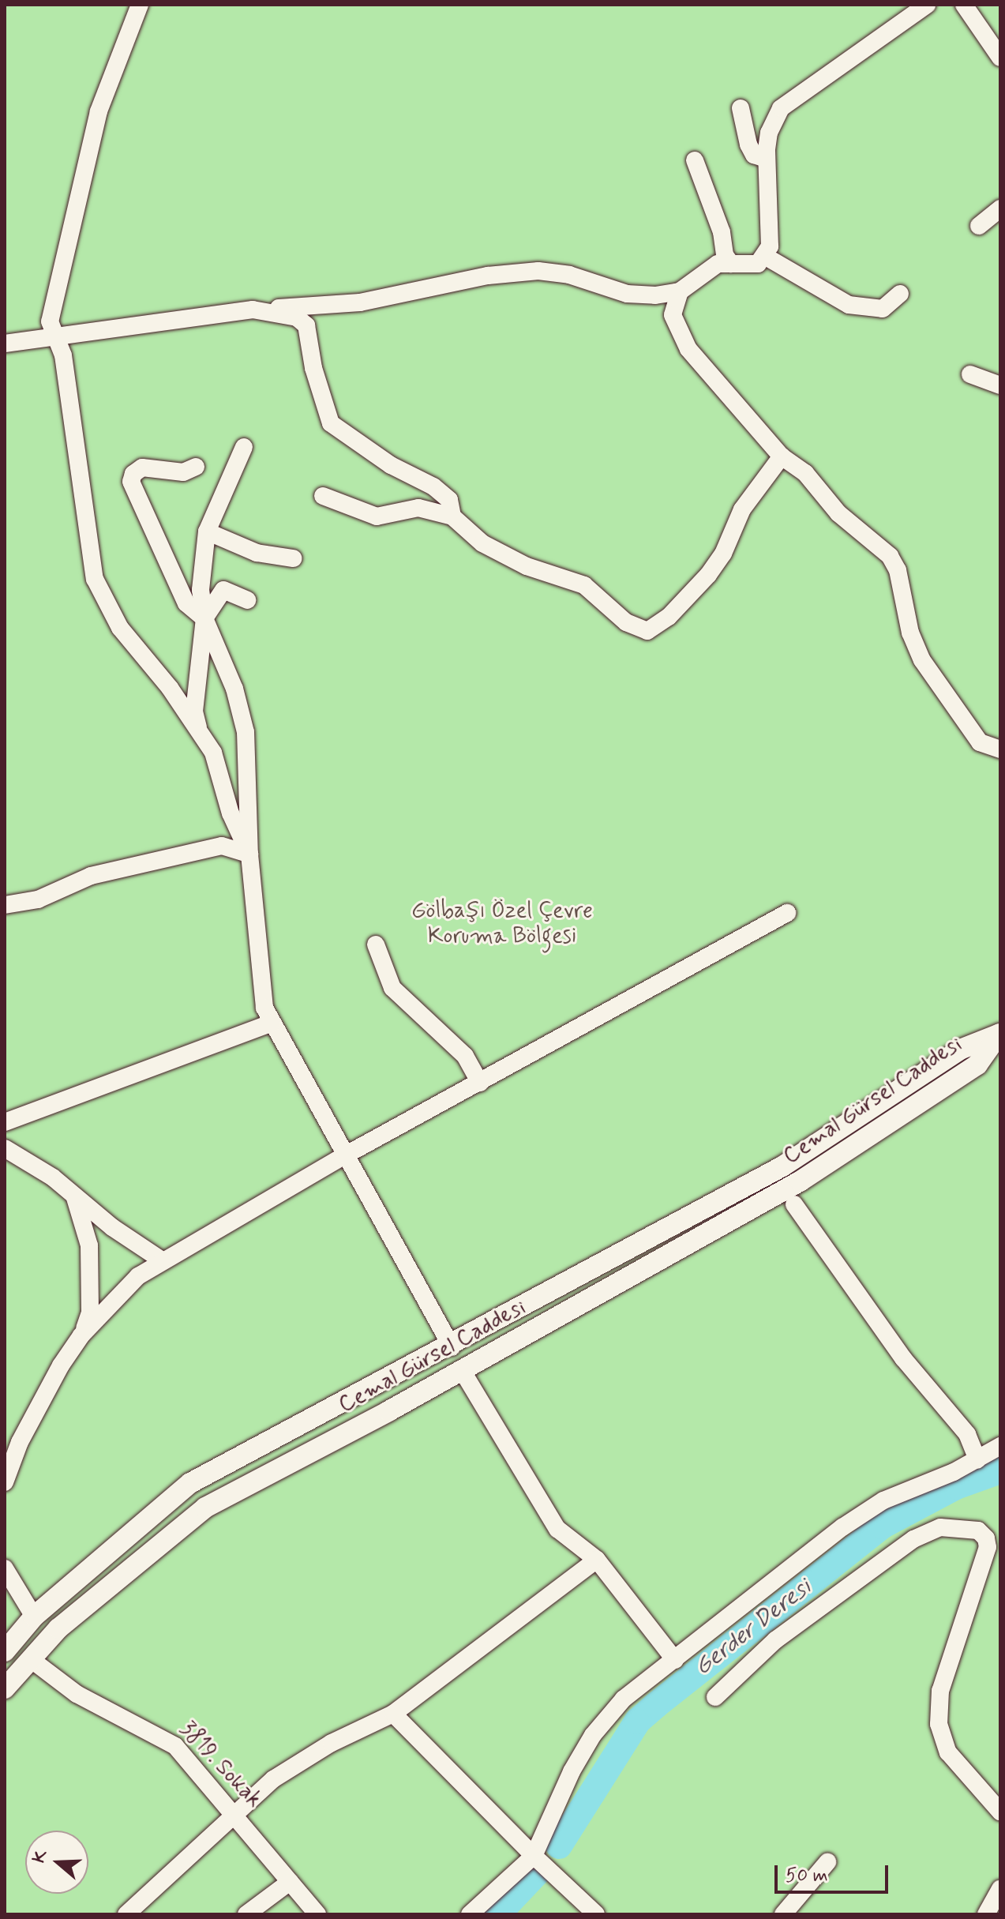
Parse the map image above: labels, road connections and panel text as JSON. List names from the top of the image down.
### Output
{
  "streets": {
    "street": ["Cemal Gürsel Caddesi", "3819. Sokak"]
  },
  "crossings": [
    ["Cemal Gürsel Caddesi", "3819. Sokak"]
  ],
  "water": ["Gerder Deresi"],
  "parks": ["Gölbaşı Özel Çevre Koruma Bölgesi"],
  "scale_bar": "50 m",
  "north": "left"
}
